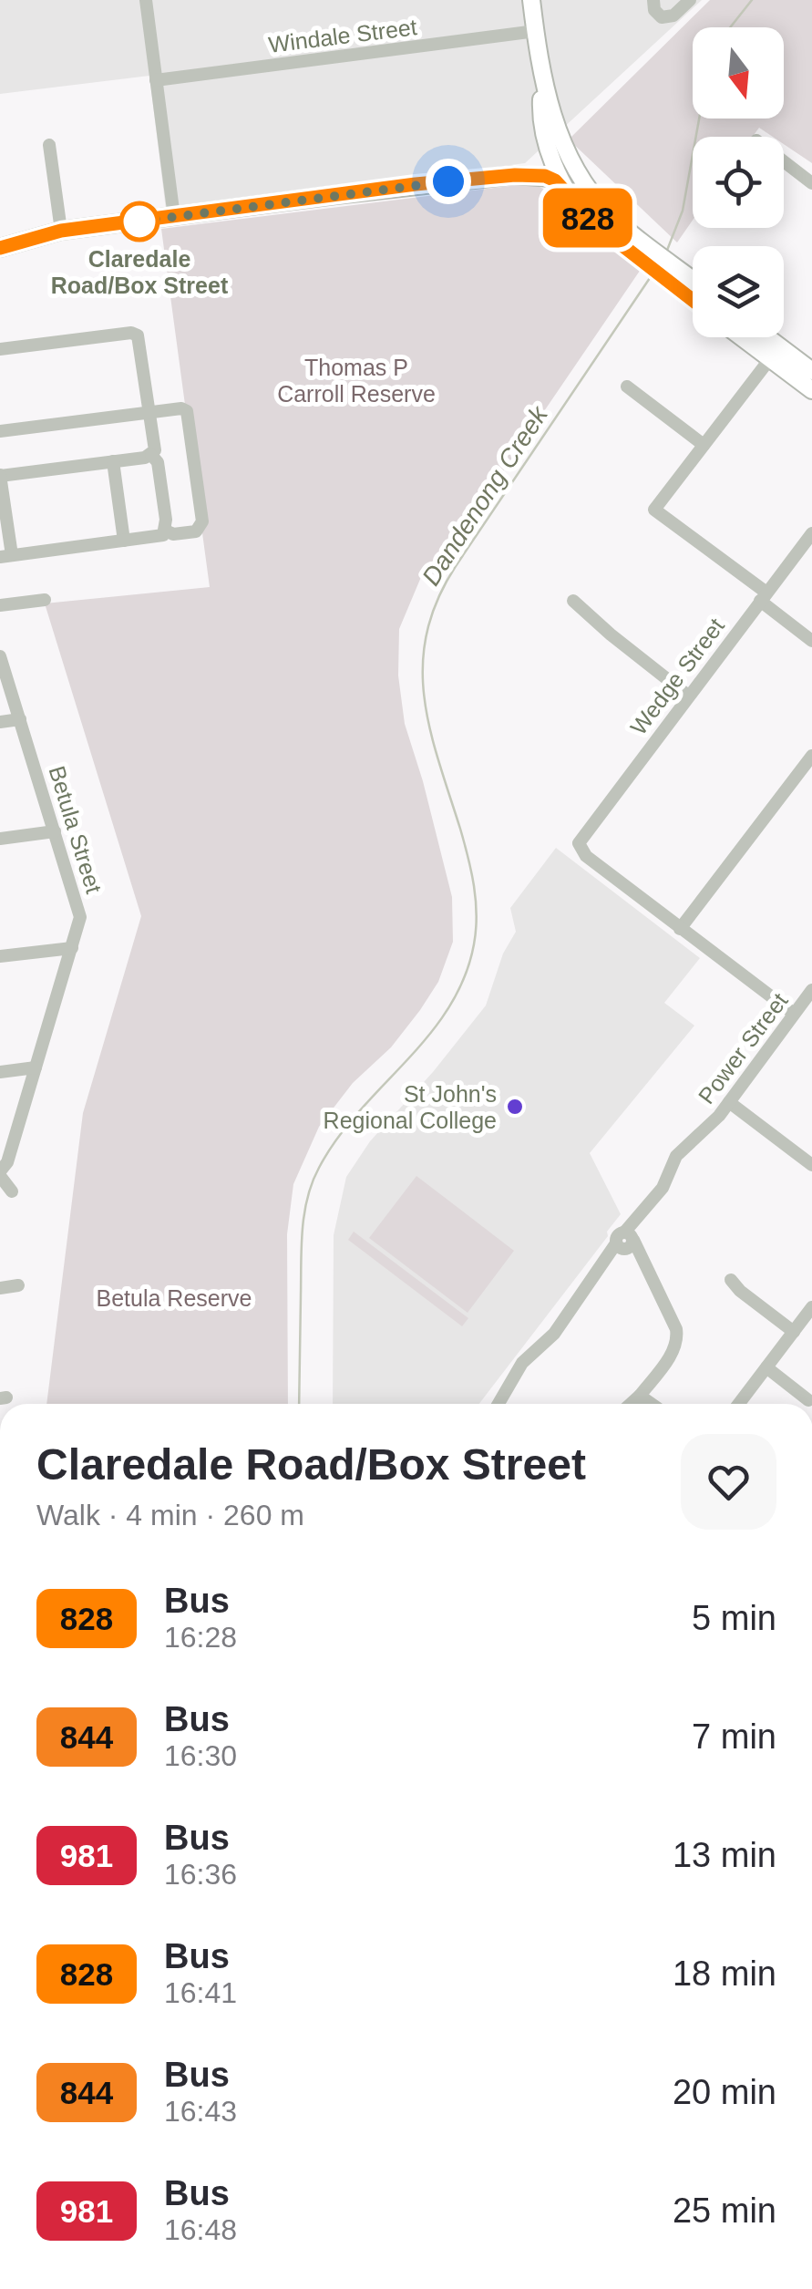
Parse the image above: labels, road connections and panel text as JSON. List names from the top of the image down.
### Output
{
  "streets": {
    "street": [
      "Windale Street",
      "Wedge Street",
      "Betula Street",
      "Power Street"
    ]
  },
  "water": ["Dandenong Creek"],
  "parks": ["Thomas P Carroll Reserve", "Betula Reserve"],
  "places": ["Claredale Road/Box Street", "St John's Regional College"],
  "lines": ["bus line 828"],
  "north": "bottom",
  "page": {
    "on_map": "828",
    "heading": ["Claredale Road/Box Street", "Walk · 4 min · 260 m"],
    "list": [
      {
        "mark": "828",
        "name": "Bus",
        "note": "16:28",
        "value": "5 min"
      },
      {
        "mark": "844",
        "name": "Bus",
        "note": "16:30",
        "value": "7 min"
      },
      {
        "mark": "981",
        "name": "Bus",
        "note": "16:36",
        "value": "13 min"
      },
      {
        "mark": "828",
        "name": "Bus",
        "note": "16:41",
        "value": "18 min"
      },
      {
        "mark": "844",
        "name": "Bus",
        "note": "16:43",
        "value": "20 min"
      },
      {
        "mark": "981",
        "name": "Bus",
        "note": "16:48",
        "value": "25 min"
      }
    ]
  }
}
